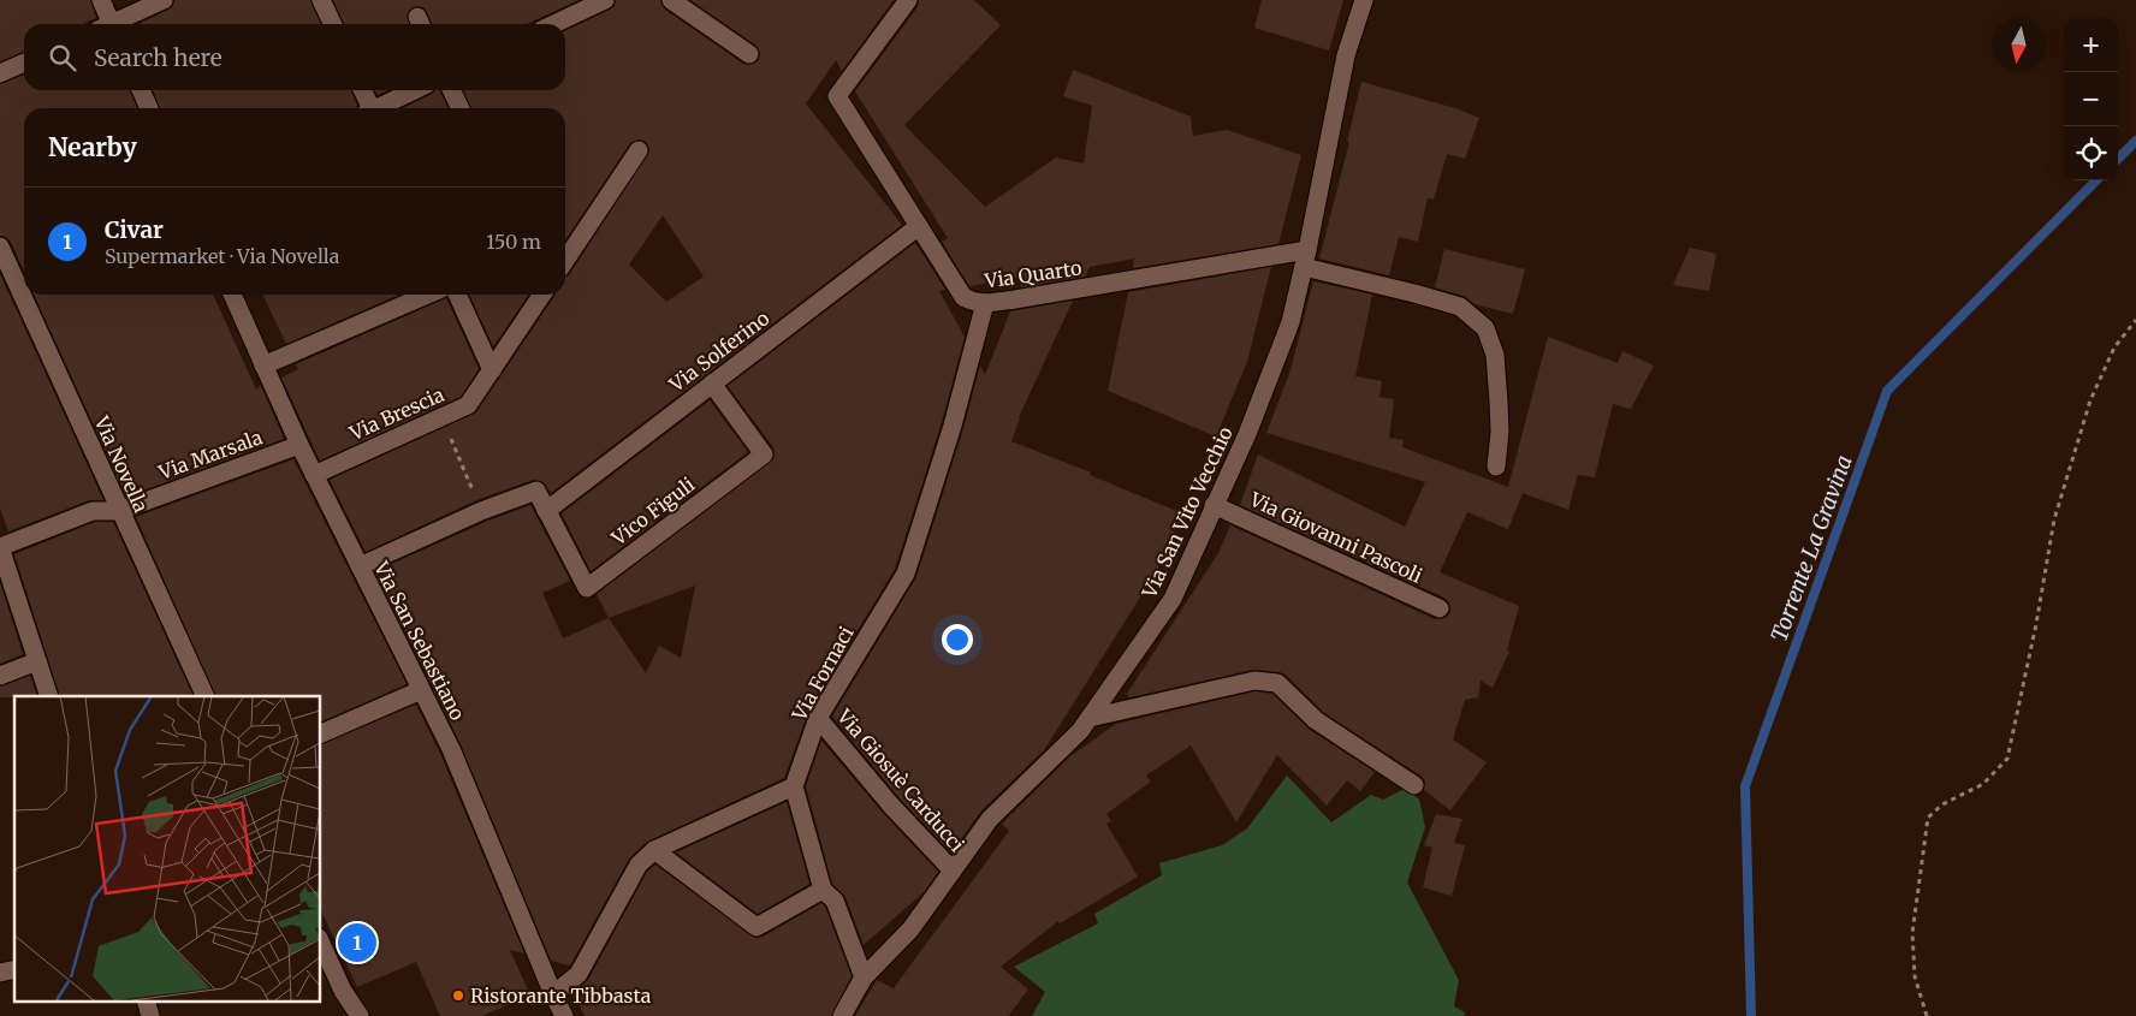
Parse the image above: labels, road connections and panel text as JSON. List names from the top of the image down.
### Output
{
  "streets": {
    "street": [
      "Via Quarto",
      "Via Solferino",
      "Via Brescia",
      "Via Marsala",
      "Via Novella",
      "Vico Figuli",
      "Via San Vito Vecchio",
      "Via Giovanni Pascoli",
      "Via San Sebastiano",
      "Via Fornaci",
      "Via Giosuè Carducci"
    ]
  },
  "crossings": [
    ["Via Quarto", "Via Solferino"],
    ["Via Quarto", "Via San Vito Vecchio"],
    ["Via Quarto", "Via Fornaci"],
    ["Via Solferino", "Vico Figuli"],
    ["Via Brescia", "Via San Sebastiano"],
    ["Via Marsala", "Via Novella"],
    ["Via Marsala", "Via San Sebastiano"],
    ["Via San Vito Vecchio", "Via Giovanni Pascoli"],
    ["Via San Vito Vecchio", "Via Giosuè Carducci"],
    ["Via Fornaci", "Via Giosuè Carducci"]
  ],
  "water": ["Torrente La Gravina"],
  "places": ["Ristorante Tibbasta"],
  "north": "bottom",
  "page": {
    "map_buttons": ["+", "−"],
    "search": "Search here",
    "heading": "Nearby",
    "list": [
      {
        "mark": "1",
        "name": "Civar",
        "note": "Supermarket · Via Novella",
        "value": "150 m"
      }
    ],
    "pins": "1"
  }
}
